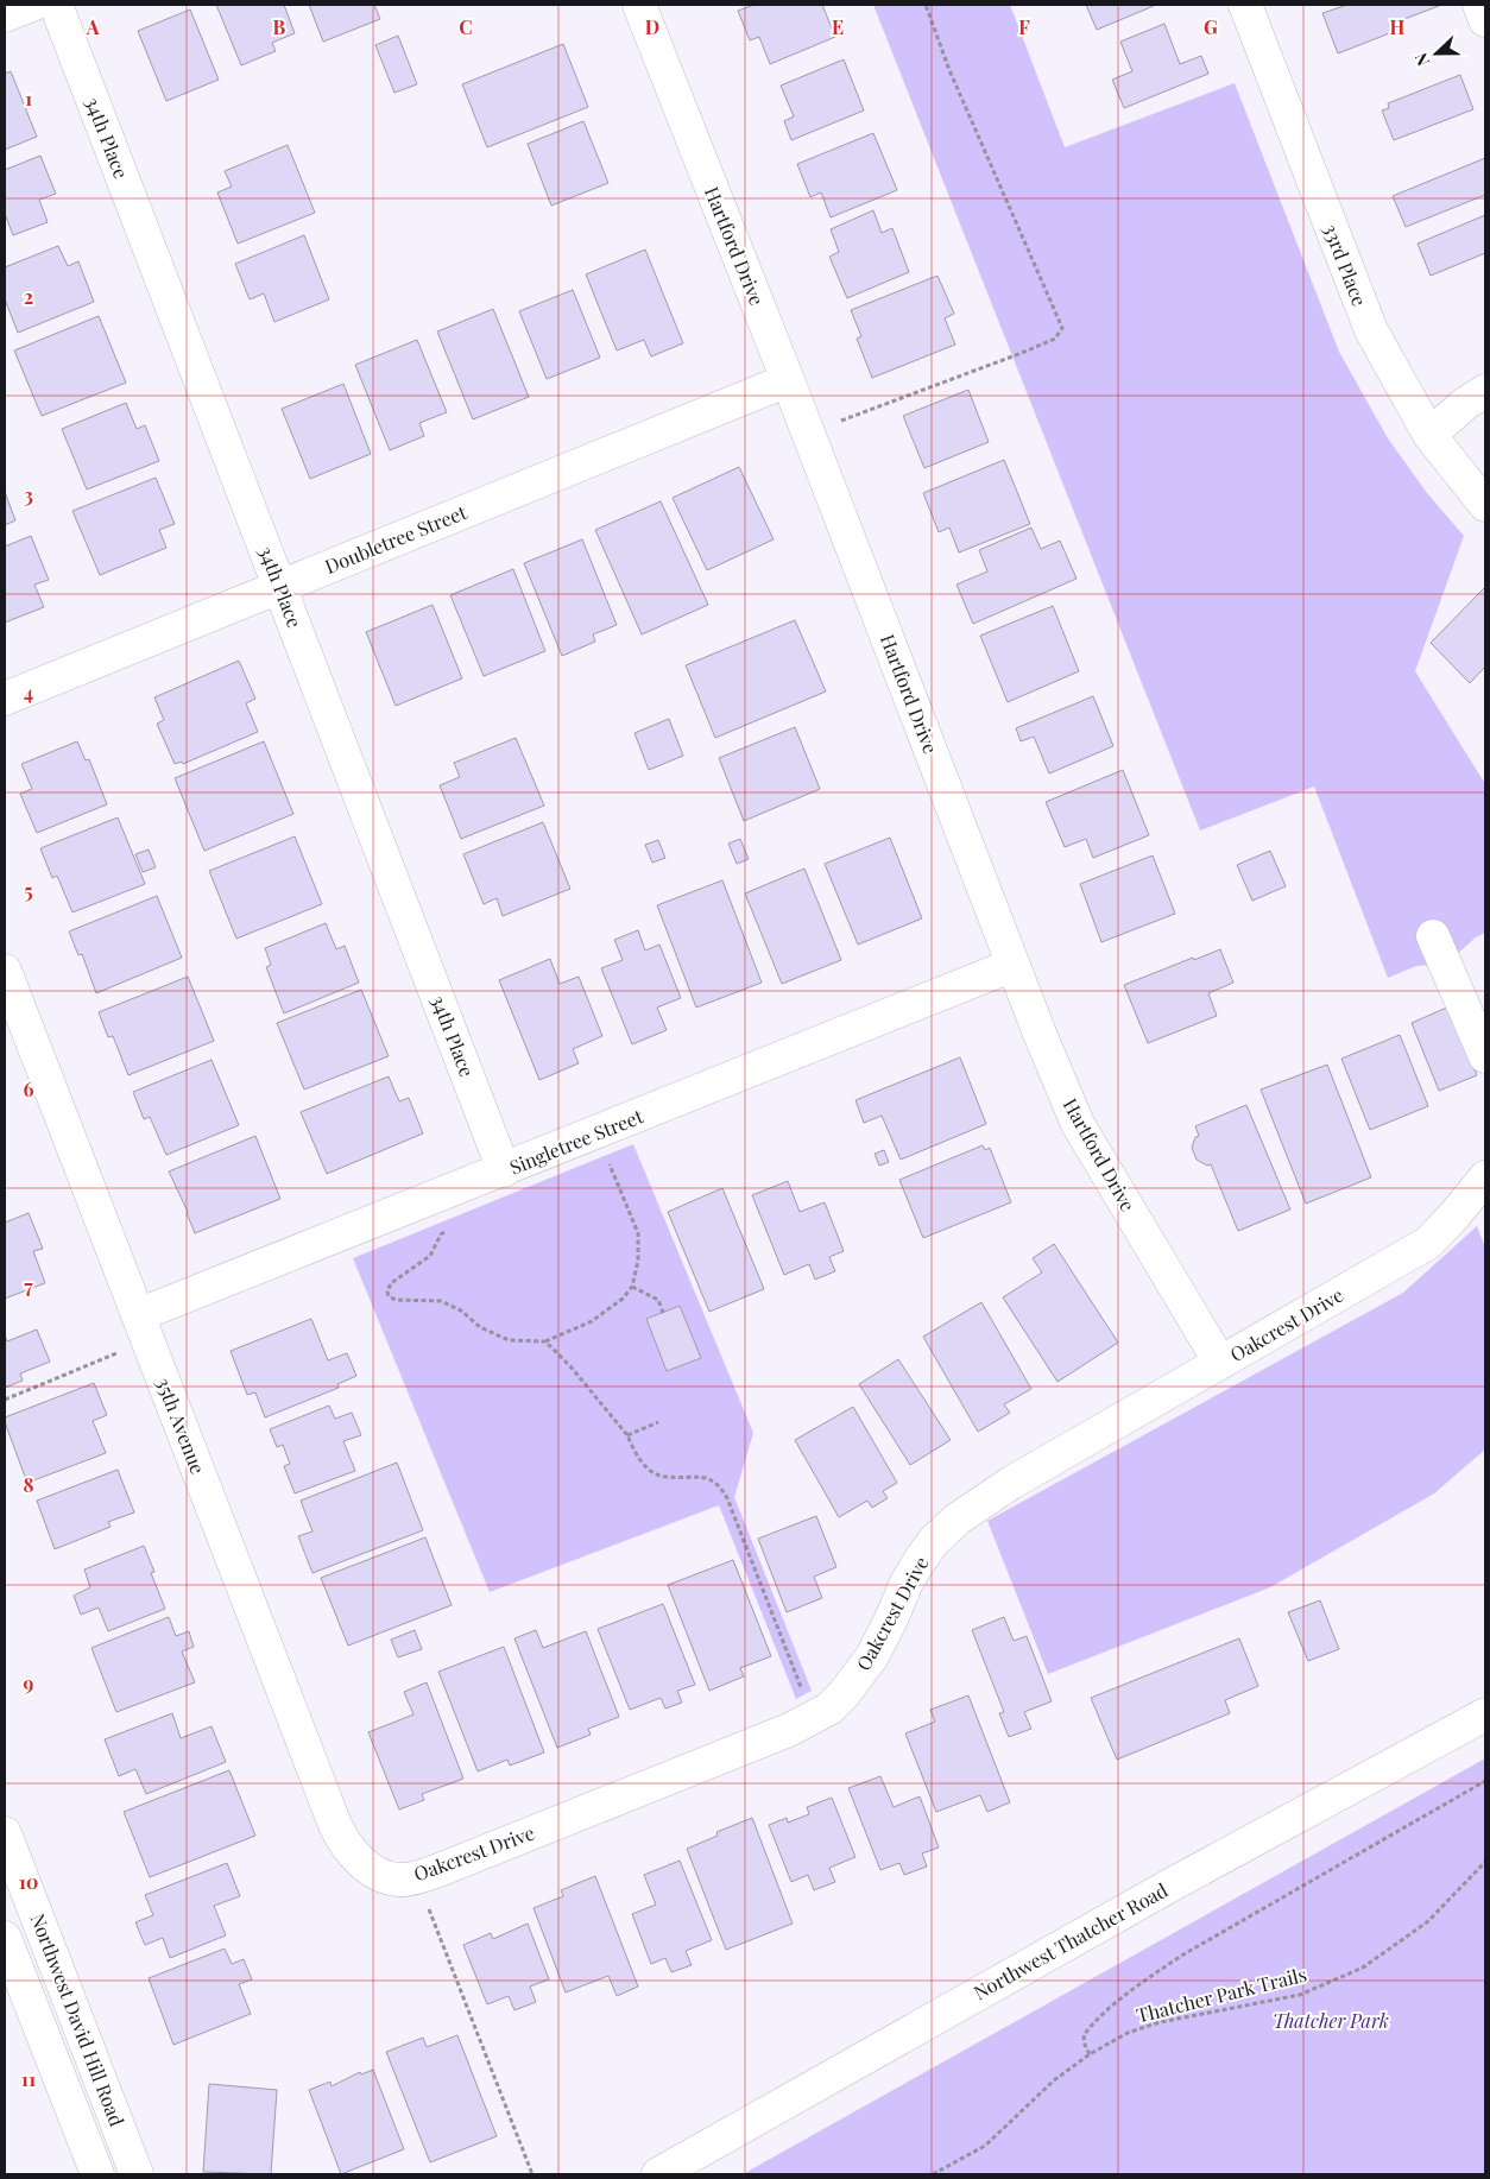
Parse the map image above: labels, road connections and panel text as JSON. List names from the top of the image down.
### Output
{
  "streets": {
    "street": [
      "34th Place",
      "Hartford Drive",
      "33rd Place",
      "Doubletree Street",
      "Singletree Street",
      "Oakcrest Drive",
      "35th Avenue",
      "Northwest Thatcher Road",
      "Northwest David Hill Road"
    ],
    "path": ["Thatcher Park Trails"]
  },
  "crossings": [
    ["34th Place", "Doubletree Street"],
    ["34th Place", "Singletree Street"],
    ["Hartford Drive", "Doubletree Street"],
    ["Hartford Drive", "Singletree Street"],
    ["Hartford Drive", "Oakcrest Drive"],
    ["Singletree Street", "35th Avenue"],
    ["Oakcrest Drive", "35th Avenue"]
  ],
  "parks": ["Thatcher Park"],
  "north": "left",
  "grid": {
    "columns": [
      "A",
      "B",
      "C",
      "D",
      "E",
      "F",
      "G",
      "H"
    ],
    "rows": [
      "1",
      "2",
      "3",
      "4",
      "5",
      "6",
      "7",
      "8",
      "9",
      "10",
      "11"
    ]
  }
}
